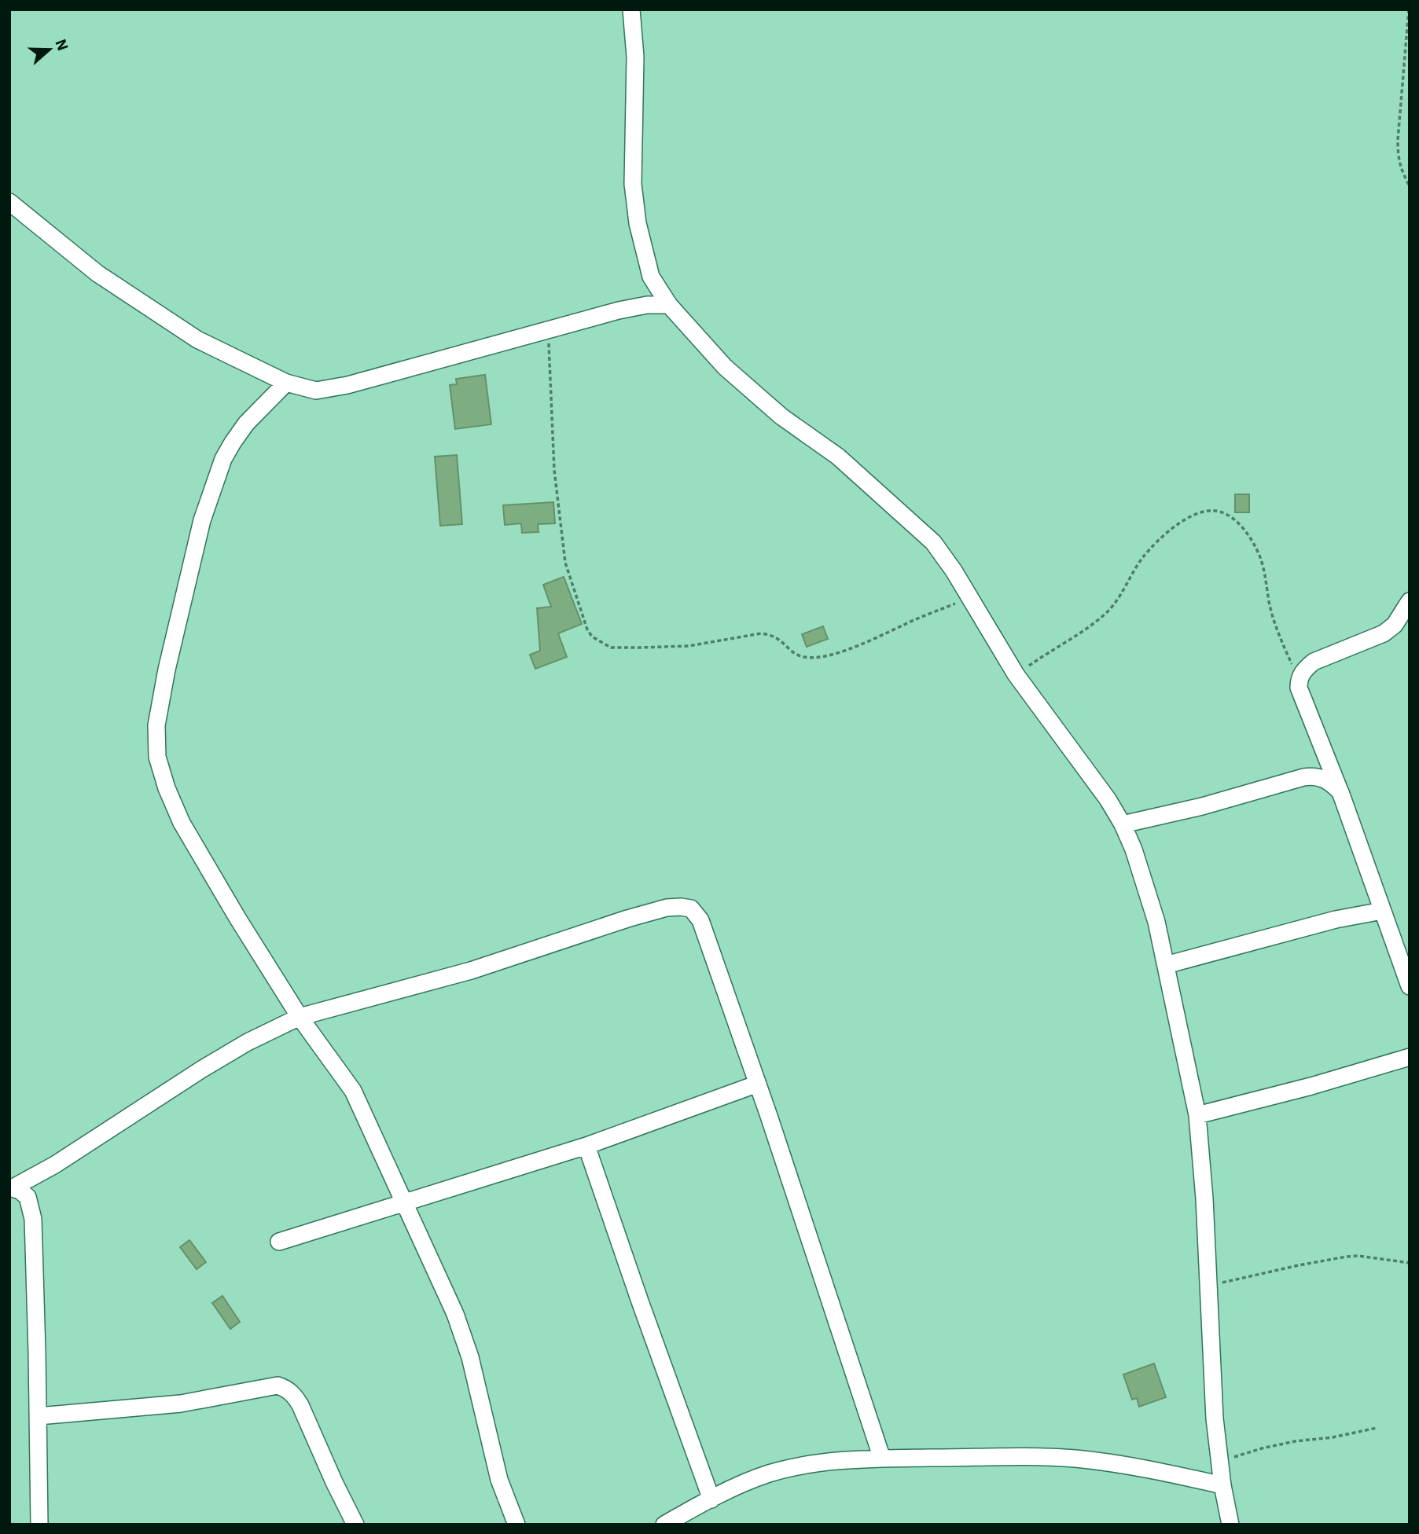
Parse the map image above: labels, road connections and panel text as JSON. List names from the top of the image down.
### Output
{
  "north": "right"
}
